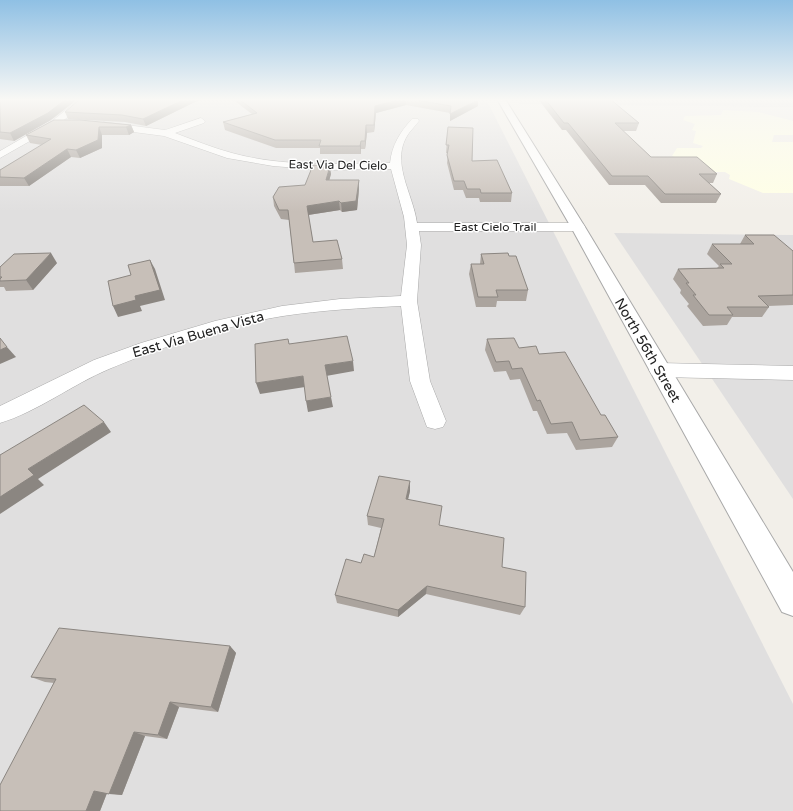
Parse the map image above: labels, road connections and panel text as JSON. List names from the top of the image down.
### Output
{
  "streets": {
    "street": [
      "East Via Del Cielo",
      "East Cielo Trail",
      "East Via Buena Vista",
      "North 56th Street"
    ]
  },
  "crossings": [
    ["East Cielo Trail", "North 56th Street"]
  ]
}
